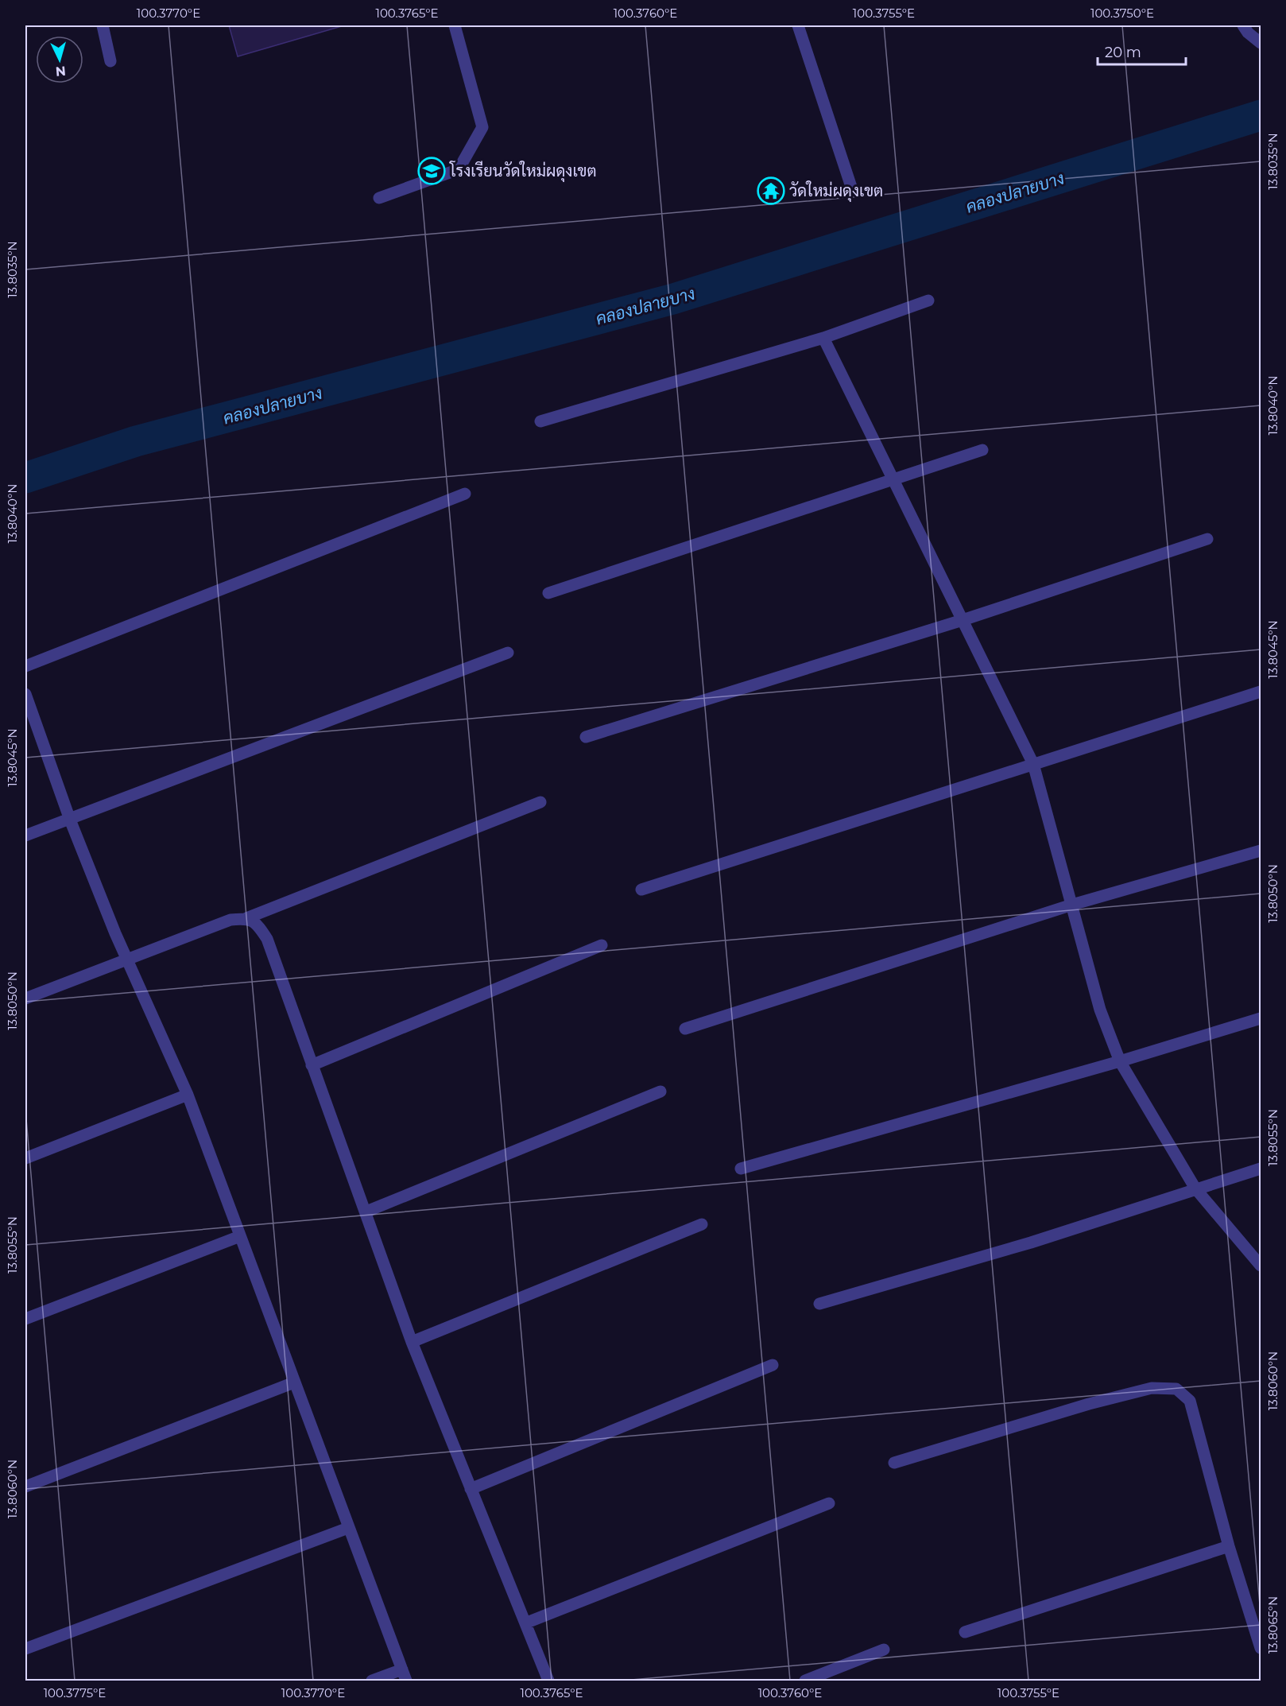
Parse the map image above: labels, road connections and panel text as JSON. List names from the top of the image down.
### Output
{
  "water": ["คลองปลายบาง"],
  "places": {
    "school or university": ["โรงเรียนวัดใหม่ผดุงเขต"],
    "temple": ["วัดใหม่ผดุงเขต"]
  },
  "scale_bar": "20 m",
  "north": "bottom",
  "coordinates": [
    "100.3770°E",
    "100.3765°E",
    "100.3760°E",
    "100.3755°E",
    "100.3750°E",
    "13.8035°N",
    "13.8040°N",
    "13.8045°N",
    "13.8050°N",
    "13.8055°N",
    "13.8060°N",
    "13.8065°N",
    "100.3775°E"
  ]
}
